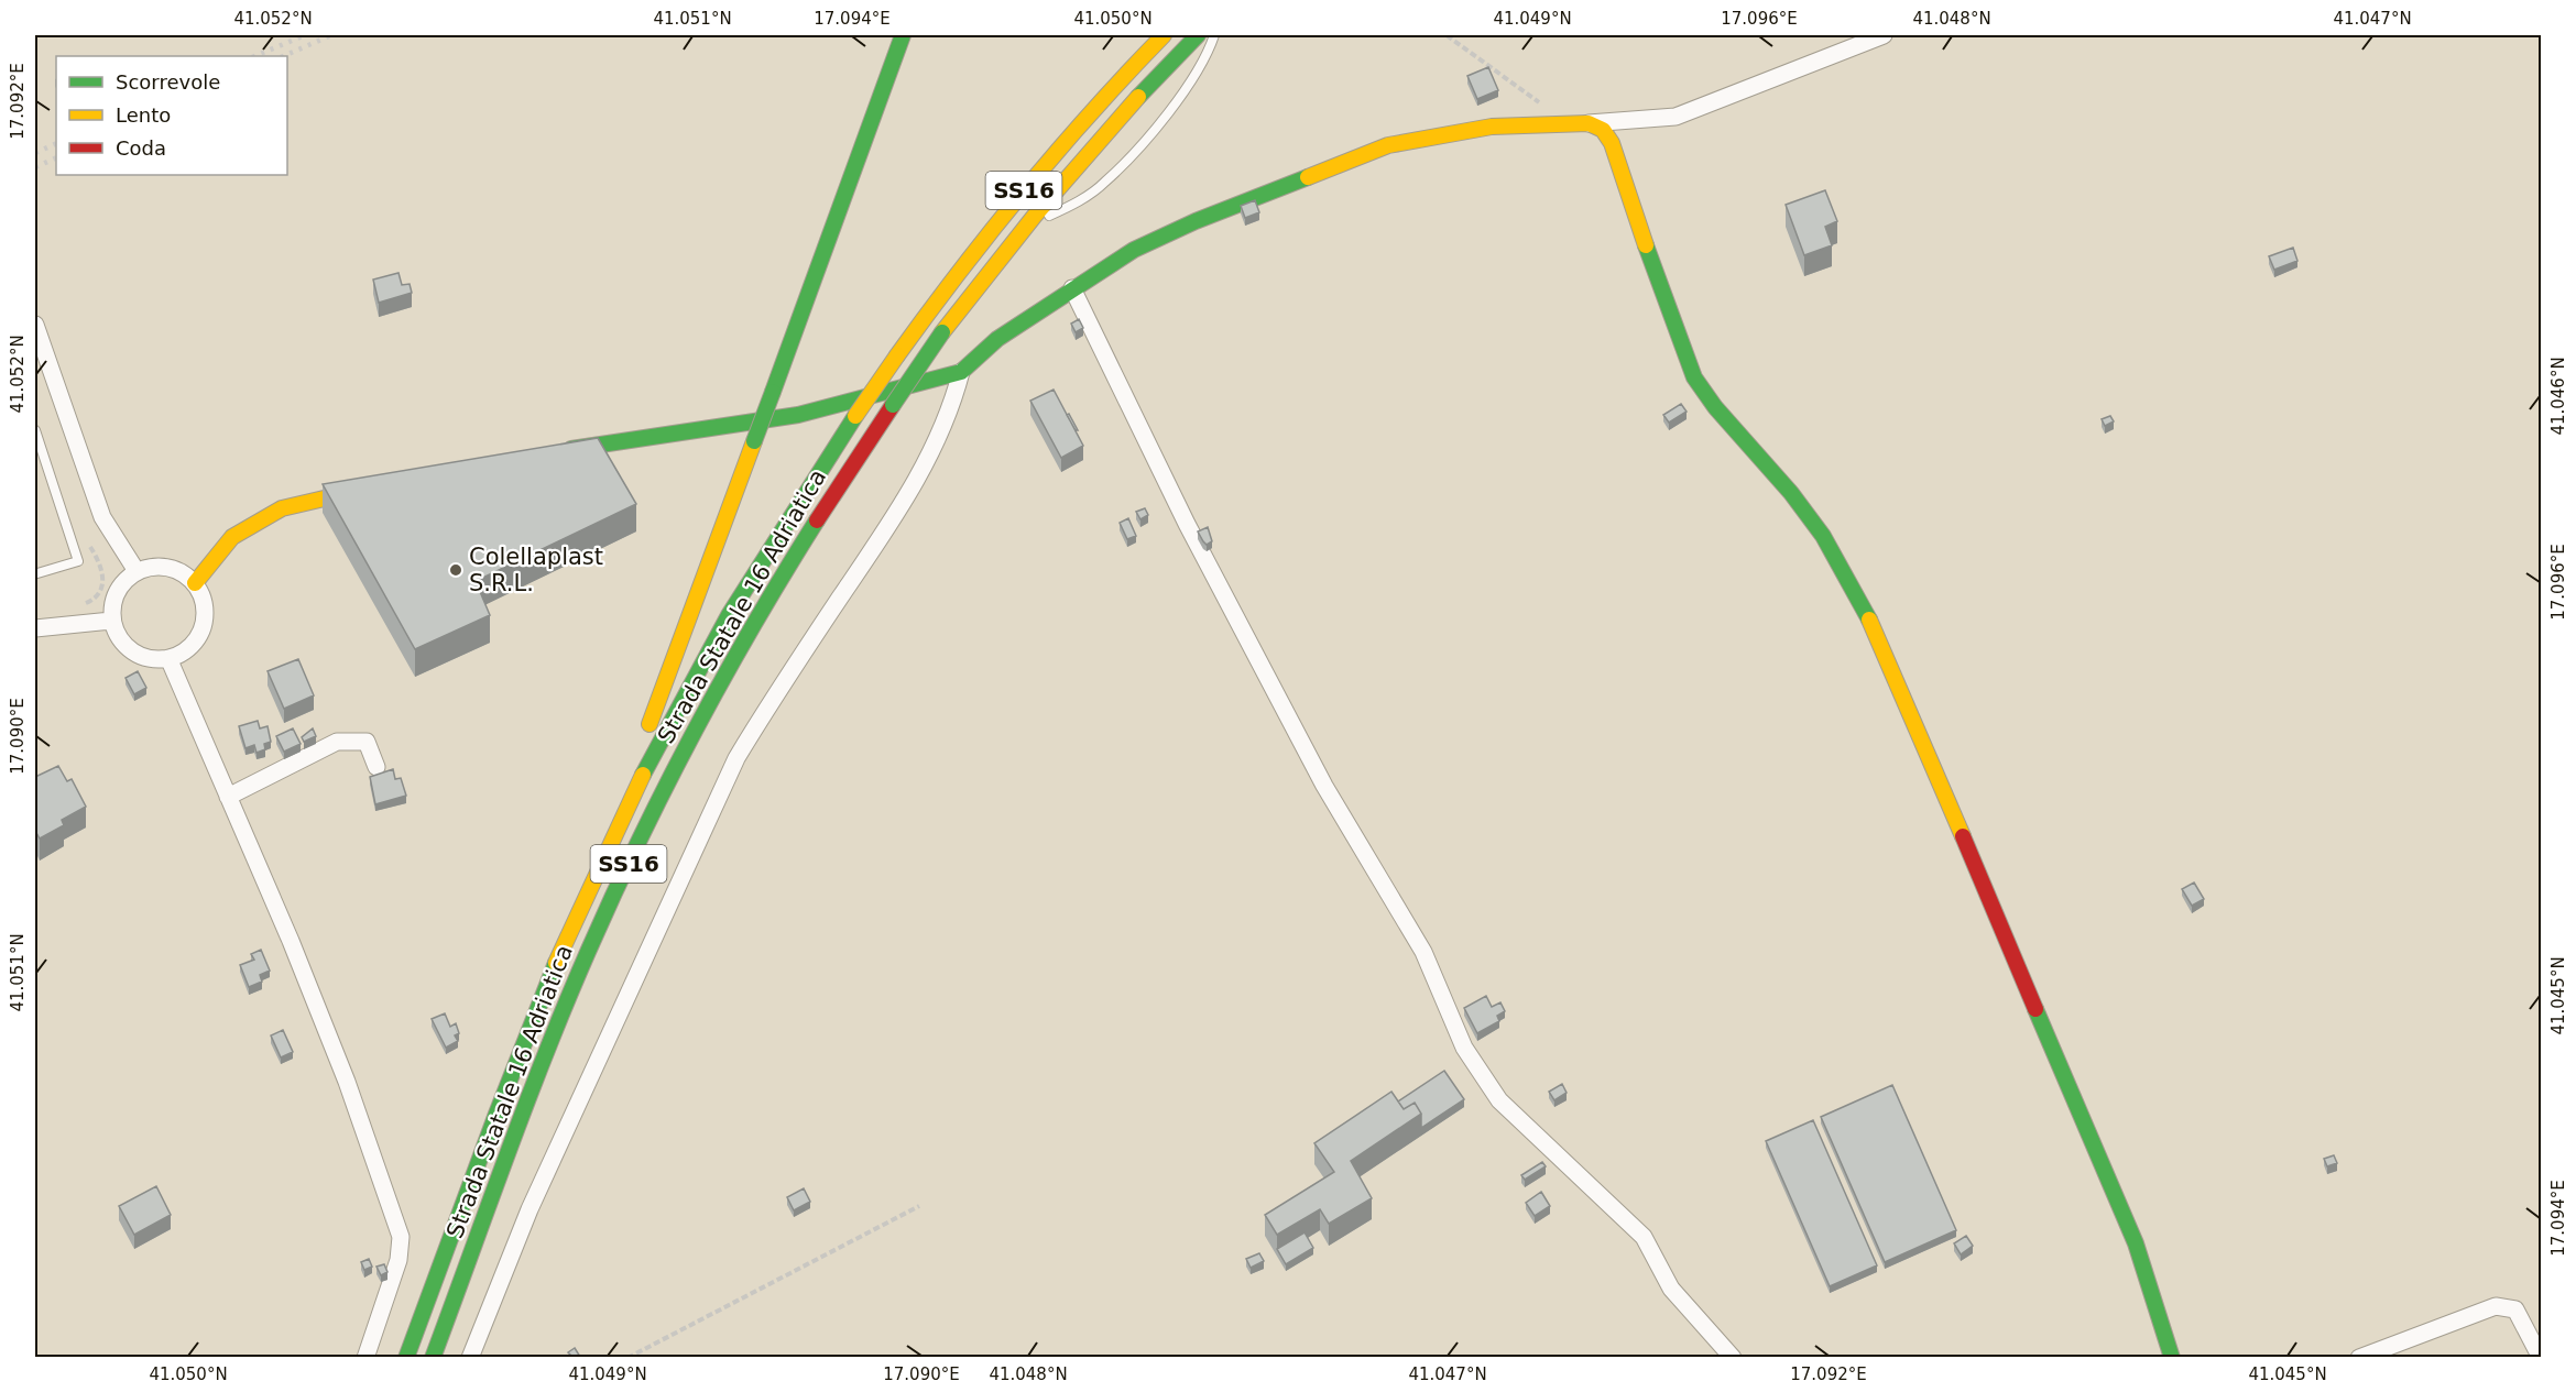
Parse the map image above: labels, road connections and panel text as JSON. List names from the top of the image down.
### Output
{
  "streets": {
    "main road": ["SS16", "Strada Statale 16 Adriatica"]
  },
  "places": ["Colellaplast S.R.L."],
  "legend": ["Scorrevole", "Lento", "Coda"],
  "coordinates": [
    "41.052°N",
    "41.051°N",
    "17.094°E",
    "41.050°N",
    "41.049°N",
    "17.096°E",
    "41.048°N",
    "41.047°N",
    "17.092°E",
    "41.046°N",
    "17.090°E",
    "41.045°N"
  ]
}
